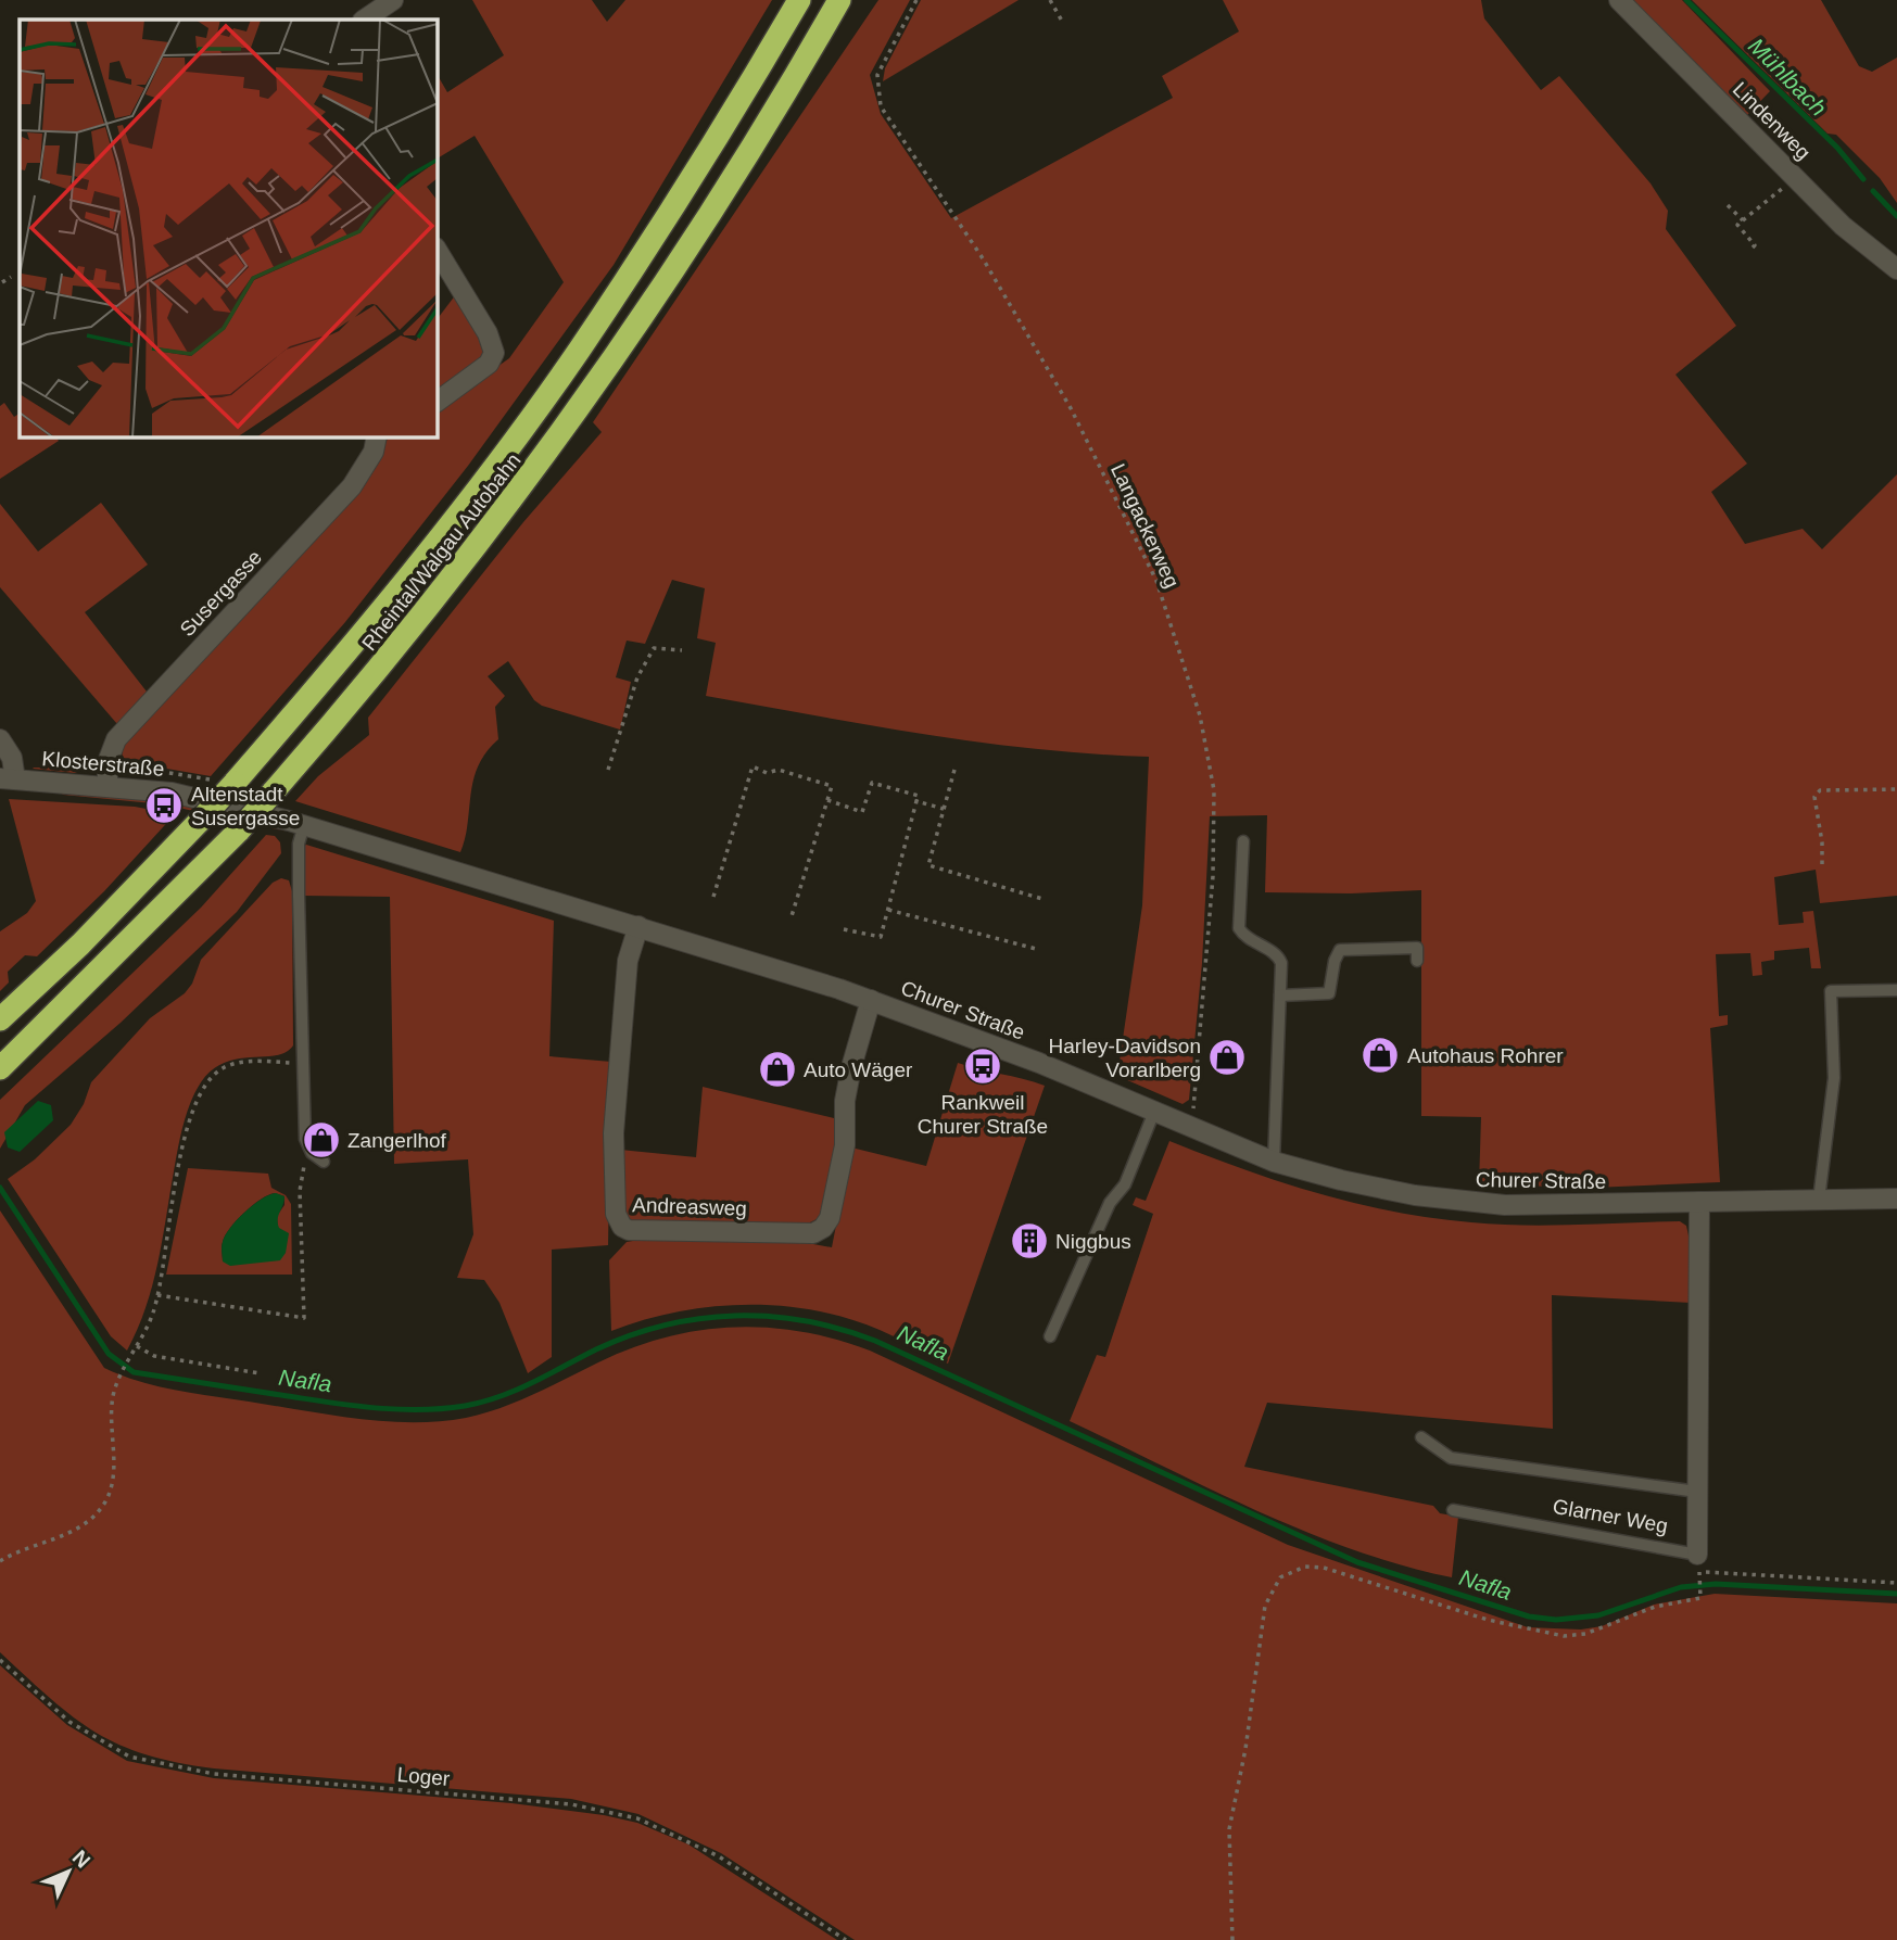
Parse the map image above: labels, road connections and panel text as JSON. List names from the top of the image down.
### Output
{
  "streets": {
    "highway": ["Rheintal/Walgau Autobahn"],
    "street": [
      "Lindenweg",
      "Susergasse",
      "Klosterstraße",
      "Churer Straße",
      "Andreasweg",
      "Glarner Weg"
    ],
    "path": ["Langackerweg", "Loger"]
  },
  "crossings": [
    ["Langackerweg", "Churer Straße"],
    ["Rheintal/Walgau Autobahn", "Klosterstraße"],
    ["Rheintal/Walgau Autobahn", "Churer Straße"],
    ["Susergasse", "Klosterstraße"],
    ["Klosterstraße", "Churer Straße"],
    ["Churer Straße", "Andreasweg"],
    ["Churer Straße", "Glarner Weg"]
  ],
  "water": ["Mühlbach", "Nafla"],
  "places": {
    "bus stop": ["Altenstadt Susergasse", "Rankweil Churer Straße"],
    "shop": [
      "Autohaus Rohrer",
      "Harley-Davidson Vorarlberg",
      "Auto Wäger",
      "Zangerlhof"
    ],
    "building": ["Niggbus"]
  },
  "north": "top right"
}
